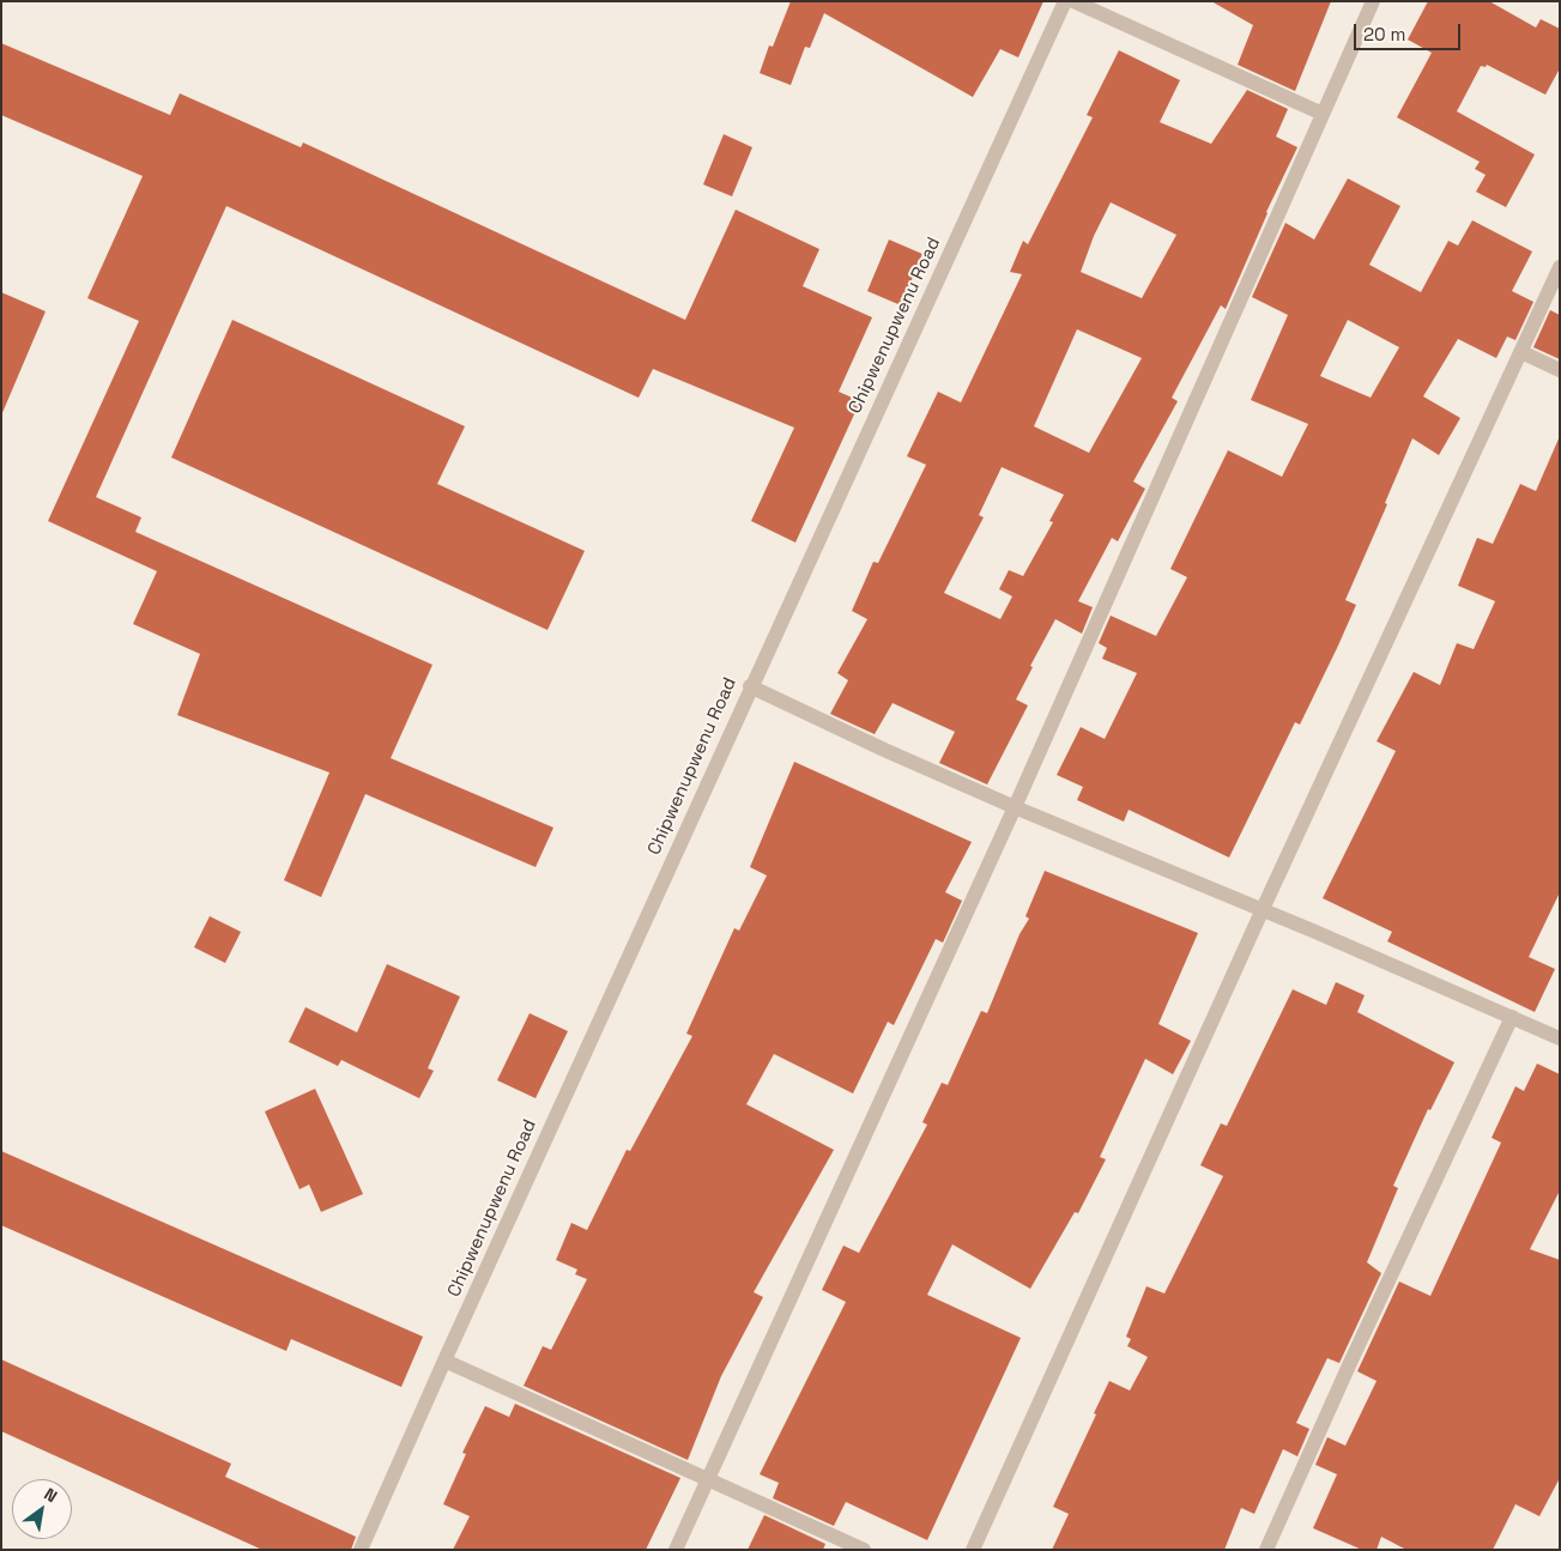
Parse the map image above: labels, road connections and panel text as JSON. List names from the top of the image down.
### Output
{
  "streets": {
    "street": ["Chipwenupwenu Road"]
  },
  "scale_bar": "20 m",
  "north": "top right"
}
